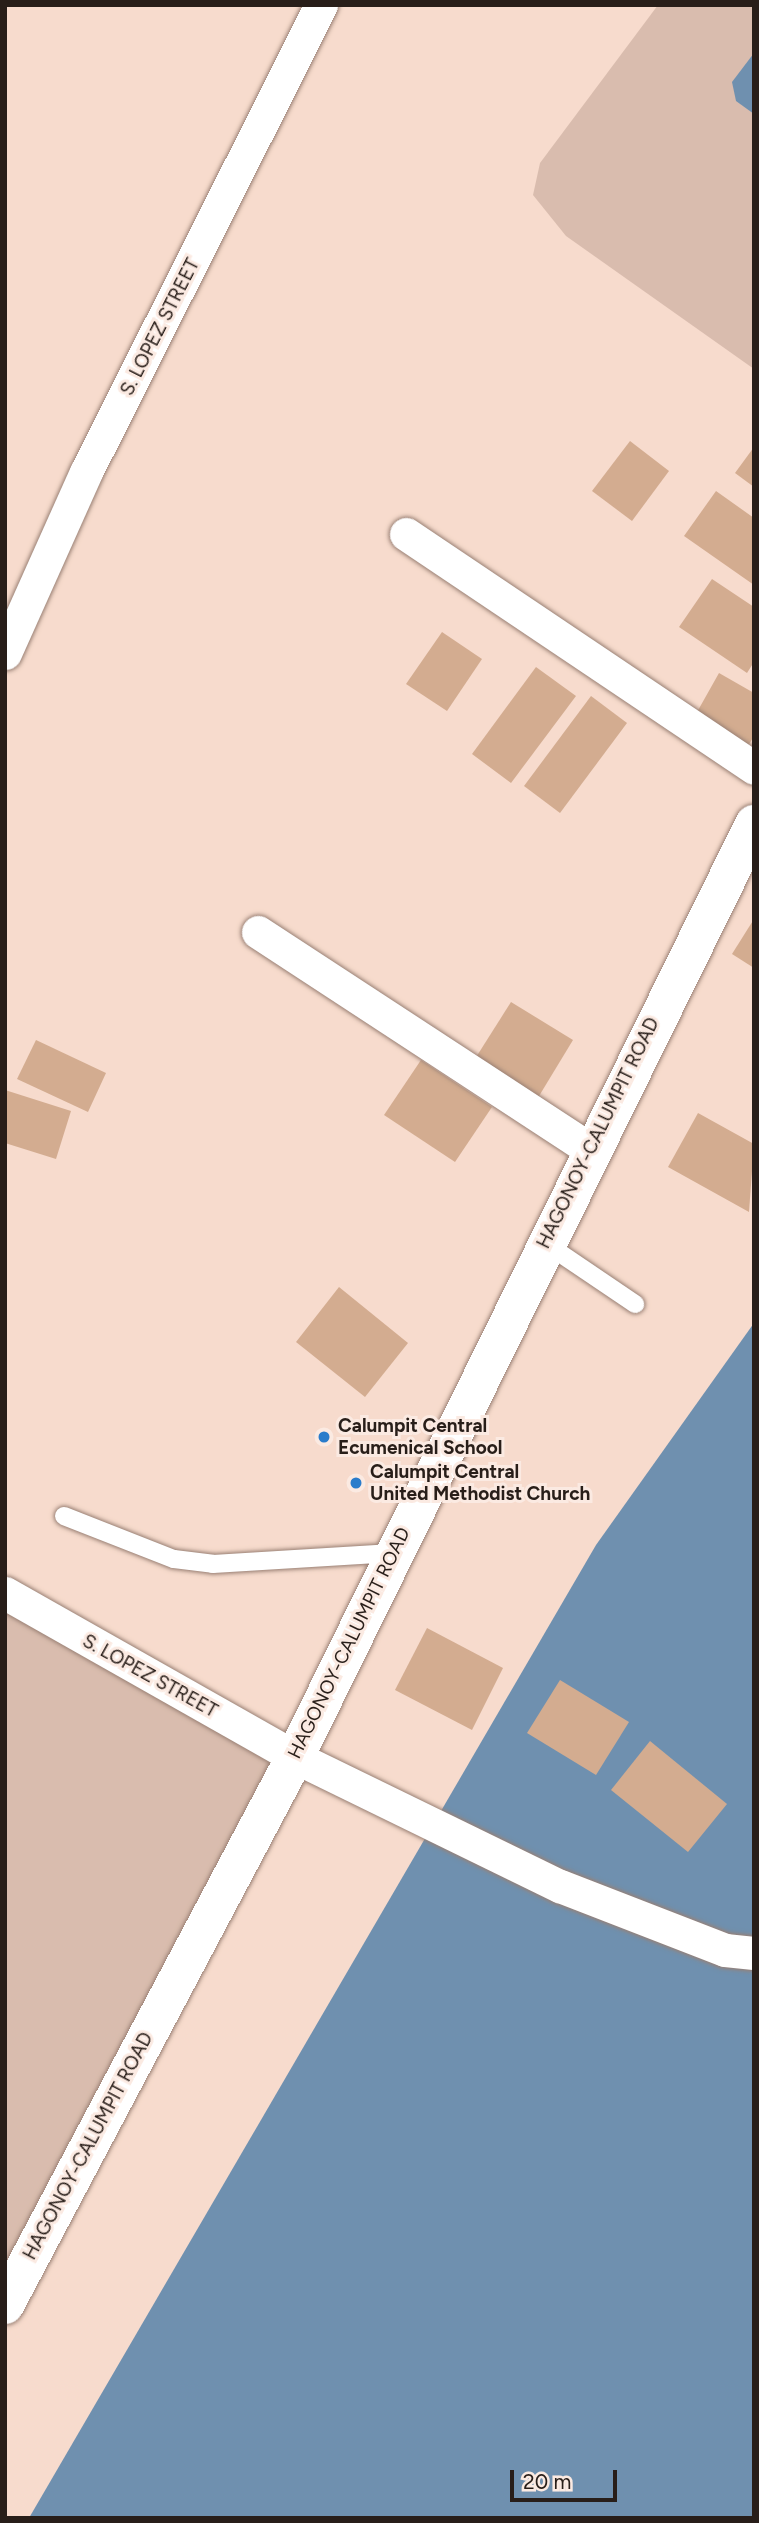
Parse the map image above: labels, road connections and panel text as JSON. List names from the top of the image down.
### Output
{
  "streets": {
    "main road": ["HAGONOY-CALUMPIT ROAD"],
    "street": ["S. LOPEZ STREET"]
  },
  "crossings": [
    ["S. LOPEZ STREET", "HAGONOY-CALUMPIT ROAD"]
  ],
  "places": ["Calumpit Central Ecumenical School", "Calumpit Central United Methodist Church"],
  "scale_bar": "20 m"
}
